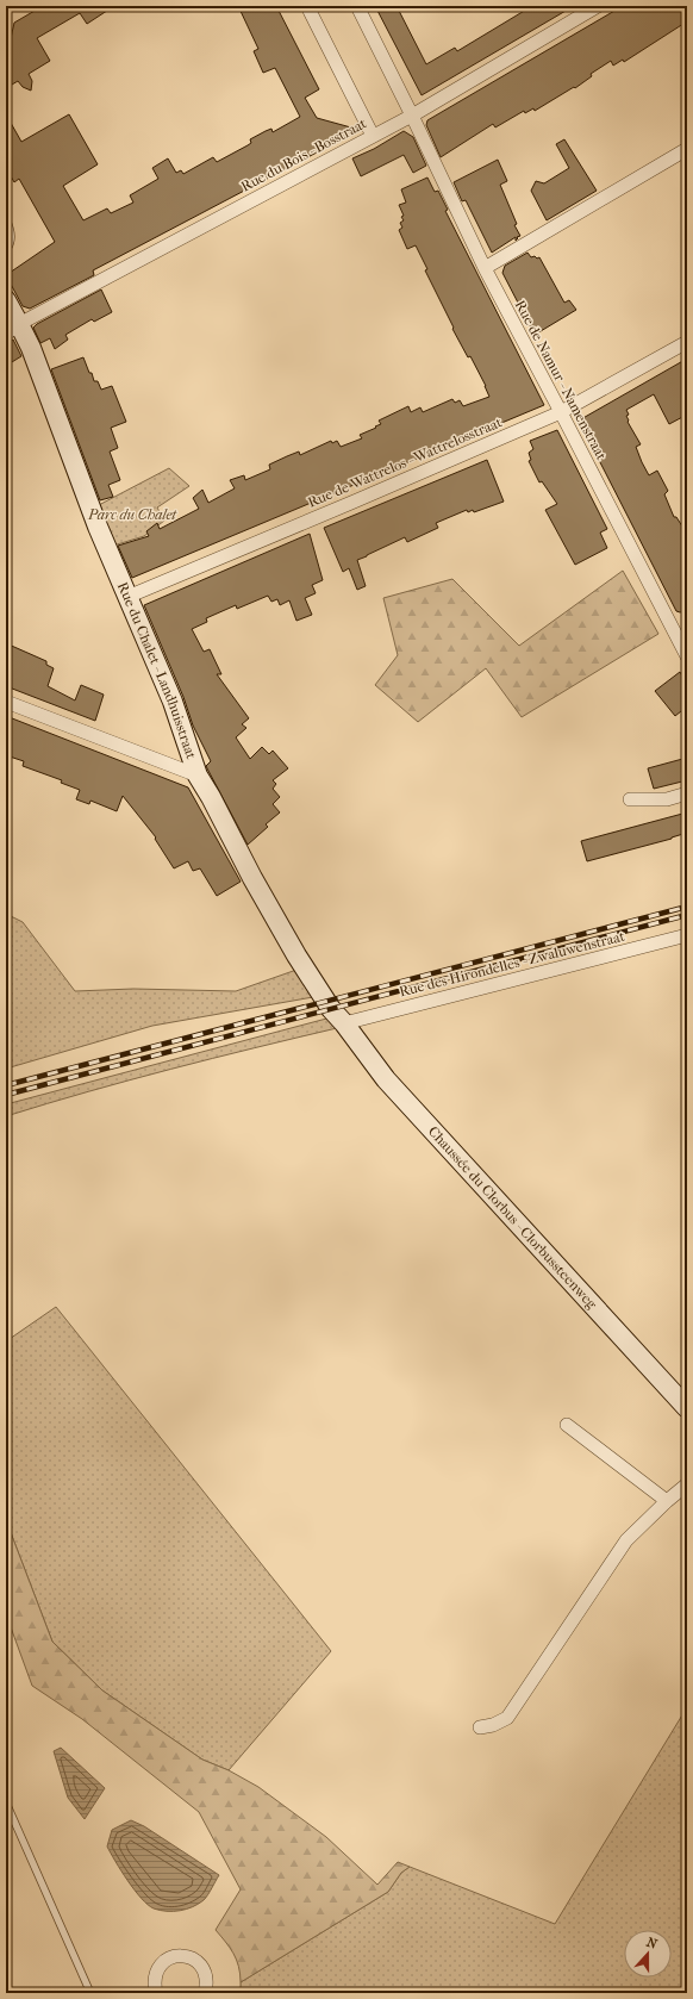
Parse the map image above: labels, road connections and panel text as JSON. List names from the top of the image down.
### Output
{
  "streets": {
    "street": [
      "Rue du Bois - Bosstraat",
      "Rue de Namur - Namenstraat",
      "Rue de Wattrelos - Wattrelosstraat",
      "Rue du Chalet - Landhuisstraat",
      "Rue des Hirondelles - Zwaluwenstraat",
      "Chaussée du Clorbus - Clorbussteenweg"
    ]
  },
  "crossings": [
    ["Rue du Bois - Bosstraat", "Rue de Namur - Namenstraat"],
    ["Rue du Bois - Bosstraat", "Rue du Chalet - Landhuisstraat"],
    ["Rue de Namur - Namenstraat", "Rue de Wattrelos - Wattrelosstraat"],
    ["Rue de Wattrelos - Wattrelosstraat", "Rue du Chalet - Landhuisstraat"],
    ["Rue du Chalet - Landhuisstraat", "Rue des Hirondelles - Zwaluwenstraat"],
    ["Rue du Chalet - Landhuisstraat", "Chaussée du Clorbus - Clorbussteenweg"],
    ["Rue des Hirondelles - Zwaluwenstraat", "Chaussée du Clorbus - Clorbussteenweg"]
  ],
  "parks": ["Parc du Chalet"],
  "north": "top"
}
